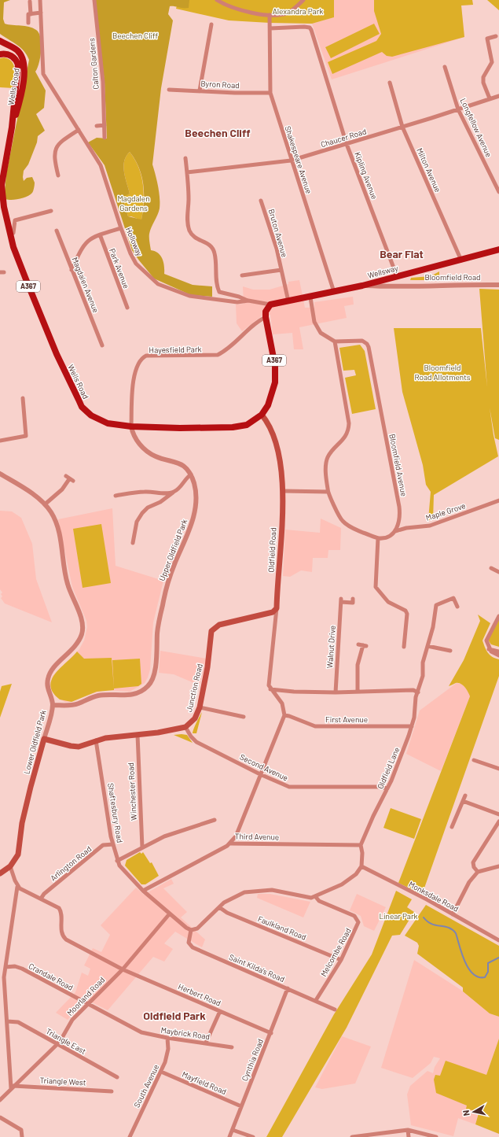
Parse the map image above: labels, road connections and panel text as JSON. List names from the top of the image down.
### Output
{
  "streets": {
    "main road": [
      "Wells Road",
      "Wellsway",
      "A367",
      "Oldfield Road",
      "Junction Road",
      "Lower Oldfield Park"
    ],
    "street": [
      "Calton Gardens",
      "Byron Road",
      "Longfellow Avenue",
      "Chaucer Road",
      "Shakespeare Avenue",
      "Milton Avenue",
      "Kipling Avenue",
      "Bruton Avenue",
      "Holloway",
      "Park Avenue",
      "Bloomfield Road",
      "Magdalen Avenue",
      "Hayesfield Park",
      "Bloomfield Avenue",
      "Maple Grove",
      "Upper Oldfield Park",
      "Walnut Drive",
      "First Avenue",
      "Second Avenue",
      "Oldfield Lane",
      "Winchester Road",
      "Shaftesbury Road",
      "Third Avenue",
      "Arlington Road",
      "Monksdale Road",
      "Faulkland Road",
      "Melcombe Road",
      "Saint Kilda's Road",
      "Crandale Road",
      "Herbert Road",
      "Moorland Road",
      "Maybrick Road",
      "Triangle East",
      "Cynthia Road",
      "Triangle West",
      "Mayfield Road",
      "South Avenue"
    ]
  },
  "crossings": [
    ["Byron Road", "Shakespeare Avenue"],
    ["Wells Road", "Hayesfield Park"],
    ["Wells Road", "Upper Oldfield Park"],
    ["Wells Road", "Oldfield Road"],
    ["Longfellow Avenue", "Chaucer Road"],
    ["Chaucer Road", "Shakespeare Avenue"],
    ["Chaucer Road", "Milton Avenue"],
    ["Chaucer Road", "Kipling Avenue"],
    ["Shakespeare Avenue", "Kipling Avenue"],
    ["Shakespeare Avenue", "Wellsway"],
    ["Milton Avenue", "Wellsway"],
    ["Kipling Avenue", "Wellsway"],
    ["Bruton Avenue", "Wellsway"],
    ["Wellsway", "Bloomfield Road"],
    ["Hayesfield Park", "Upper Oldfield Park"],
    ["Bloomfield Avenue", "Maple Grove"],
    ["Upper Oldfield Park", "Lower Oldfield Park"],
    ["Oldfield Road", "Junction Road"],
    ["Junction Road", "Second Avenue"],
    ["First Avenue", "Oldfield Lane"],
    ["Second Avenue", "Oldfield Lane"],
    ["Oldfield Lane", "Third Avenue"],
    ["Shaftesbury Road", "Third Avenue"],
    ["Shaftesbury Road", "Arlington Road"],
    ["Shaftesbury Road", "Saint Kilda's Road"],
    ["Shaftesbury Road", "Moorland Road"],
    ["Arlington Road", "Herbert Road"],
    ["Faulkland Road", "Melcombe Road"],
    ["Melcombe Road", "Saint Kilda's Road"],
    ["Saint Kilda's Road", "Cynthia Road"],
    ["Crandale Road", "Moorland Road"],
    ["Crandale Road", "Maybrick Road"],
    ["Herbert Road", "Moorland Road"],
    ["Herbert Road", "Cynthia Road"],
    ["Moorland Road", "Maybrick Road"],
    ["Moorland Road", "Triangle East"],
    ["Moorland Road", "Triangle West"],
    ["Maybrick Road", "South Avenue"],
    ["Cynthia Road", "Mayfield Road"],
    ["Mayfield Road", "South Avenue"]
  ],
  "districts": ["Beechen Cliff", "Bear Flat", "Oldfield Park"],
  "parks": [
    "Alexandra Park",
    "Beechen Cliff",
    "Magdalen Gardens",
    "Bloomfield Road Allotments",
    "Linear Park"
  ],
  "north": "left"
}
